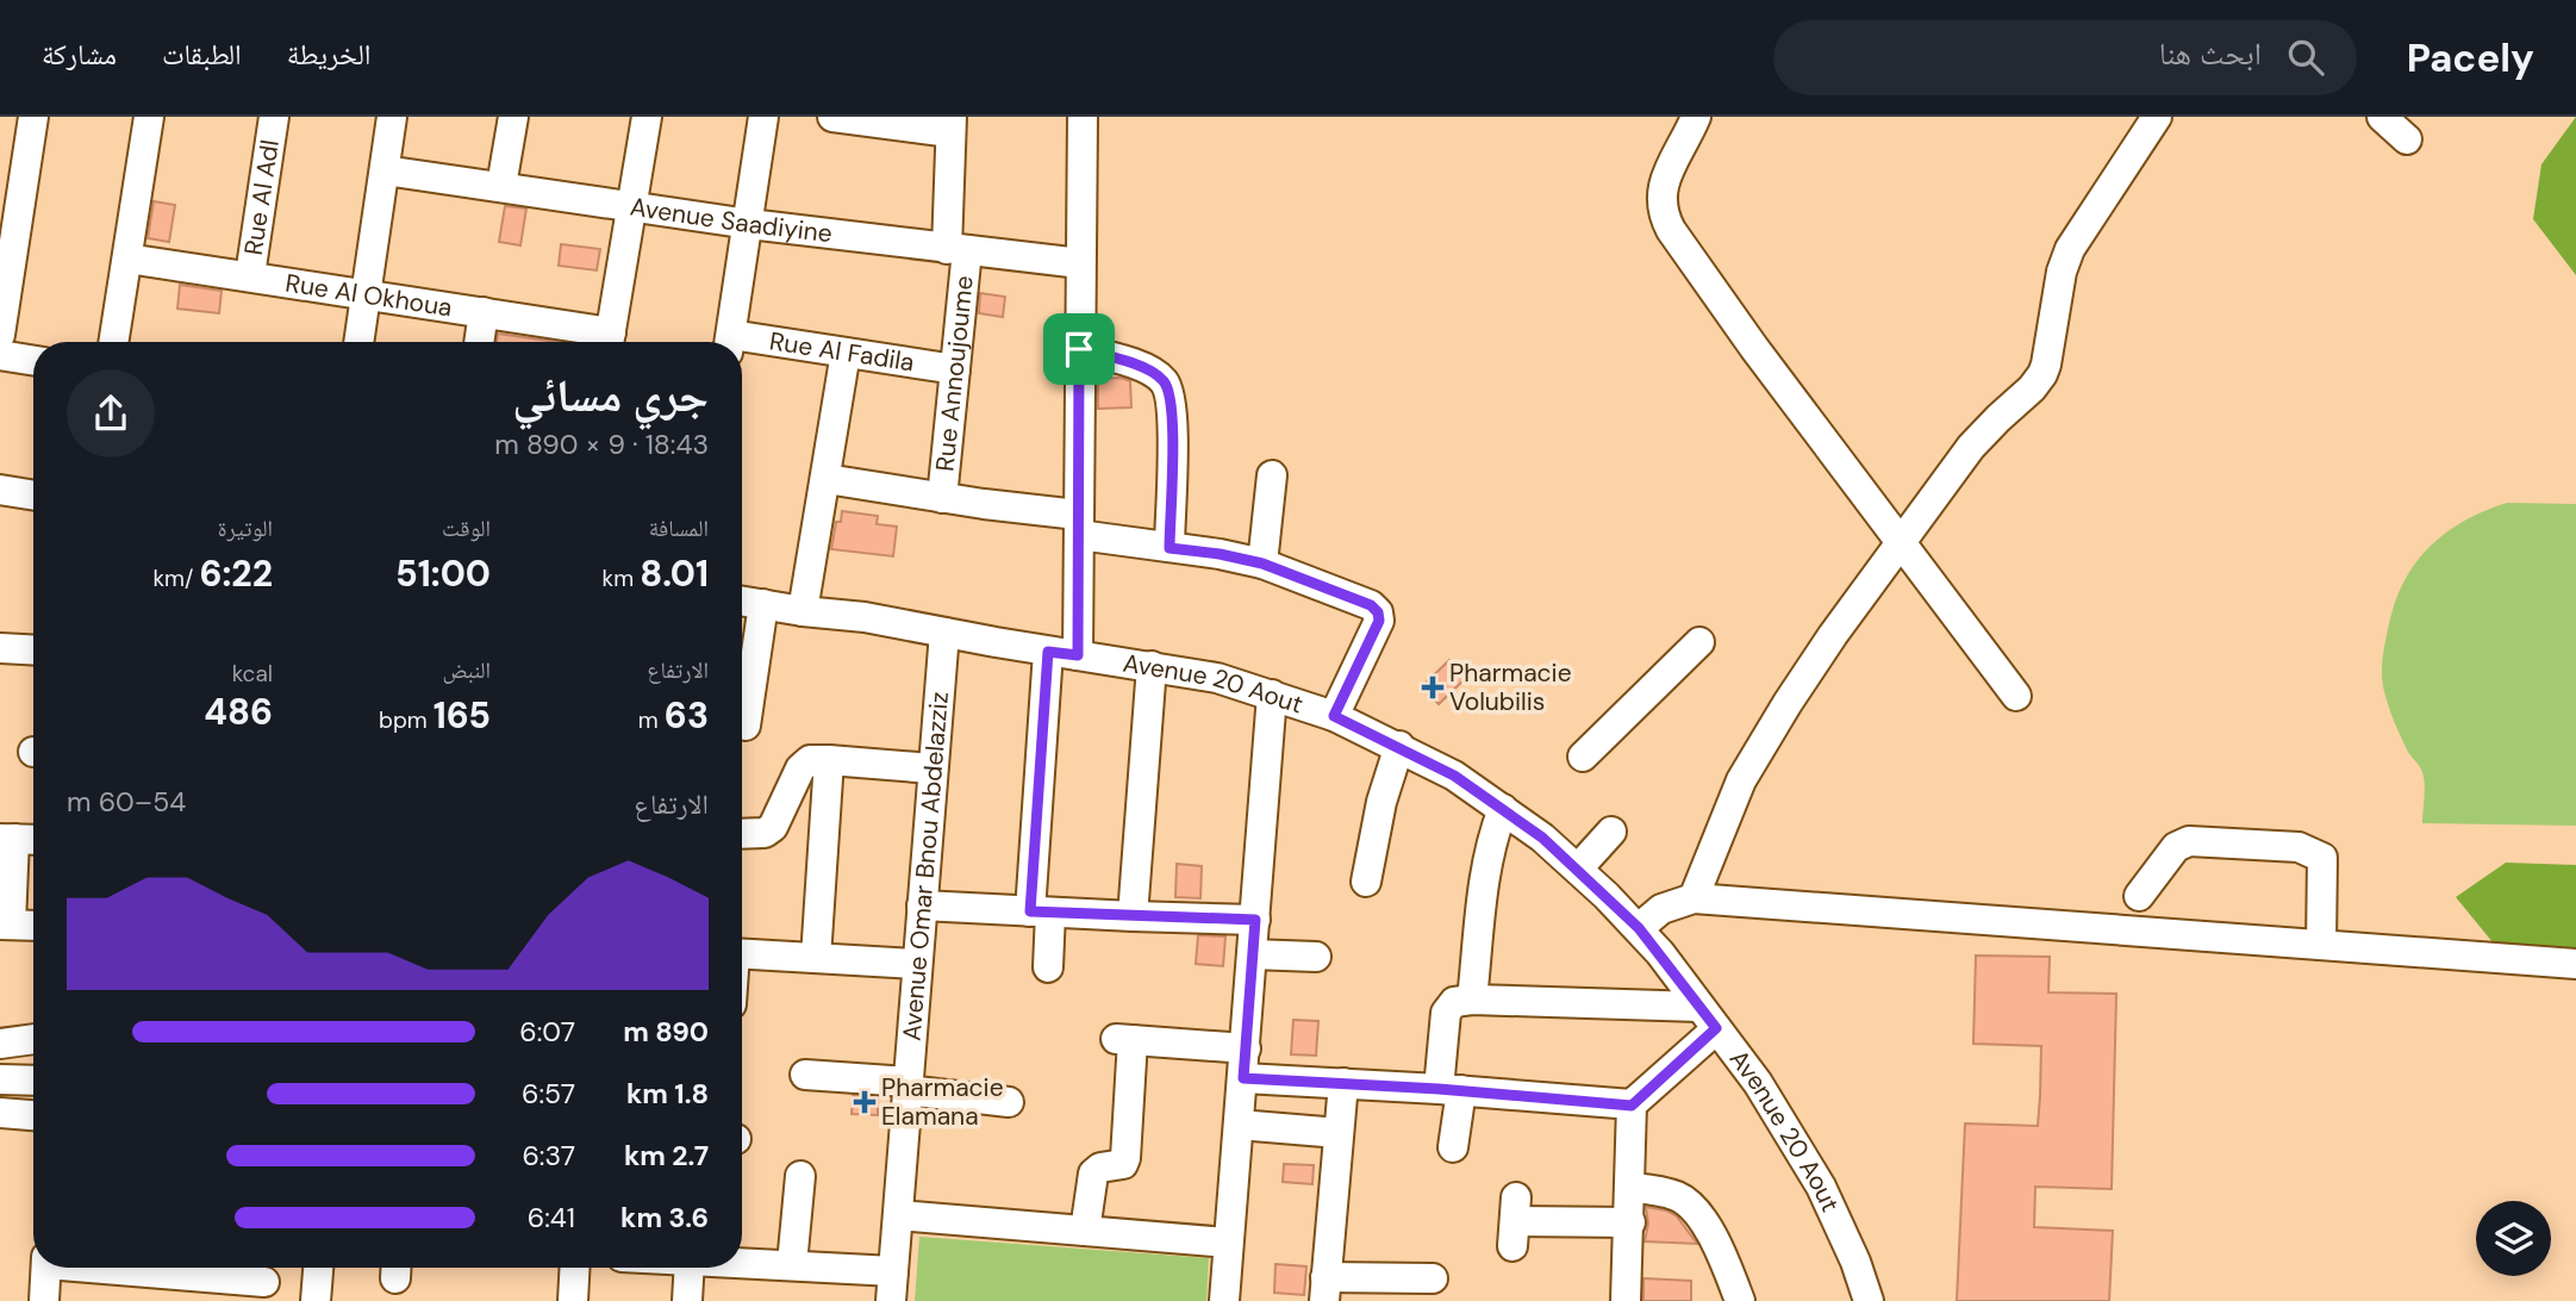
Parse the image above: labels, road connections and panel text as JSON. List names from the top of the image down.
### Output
{
  "streets": {
    "street": [
      "Rue Al Adl",
      "Avenue Saadiyine",
      "Rue Al Okhoua",
      "Rue Al Fadila",
      "Rue Annoujoume",
      "Avenue 20 Aout",
      "Avenue Omar Bnou Abdelazziz"
    ]
  },
  "crossings": [
    ["Rue Al Adl", "Rue Al Okhoua"],
    ["Avenue Saadiyine", "Rue Annoujoume"],
    ["Rue Al Fadila", "Rue Annoujoume"],
    ["Avenue 20 Aout", "Avenue Omar Bnou Abdelazziz"]
  ],
  "places": {
    "health": ["Pharmacie Volubilis", "Pharmacie Elamana"]
  },
  "page": {
    "header": "Pacely",
    "search": "ابحث هنا",
    "nav": ["الخريطة", "الطبقات", "مشاركة"],
    "heading": ["جري مسائي", "18:43 · 9 × 890 m"],
    "stats": [
      ["المسافة", "8.01 km"],
      ["الوقت", "51:00"],
      ["الوتيرة", "6:22 /km"],
      ["الارتفاع", "63 m"],
      ["النبض", "165 bpm"],
      ["kcal", "486"]
    ],
    "chart": ["الارتفاع", "54–60 m"],
    "list": [
      {
        "name": "890 m",
        "note": "6:07"
      },
      {
        "name": "1.8 km",
        "note": "6:57"
      },
      {
        "name": "2.7 km",
        "note": "6:37"
      },
      {
        "name": "3.6 km",
        "note": "6:41"
      }
    ]
  }
}
